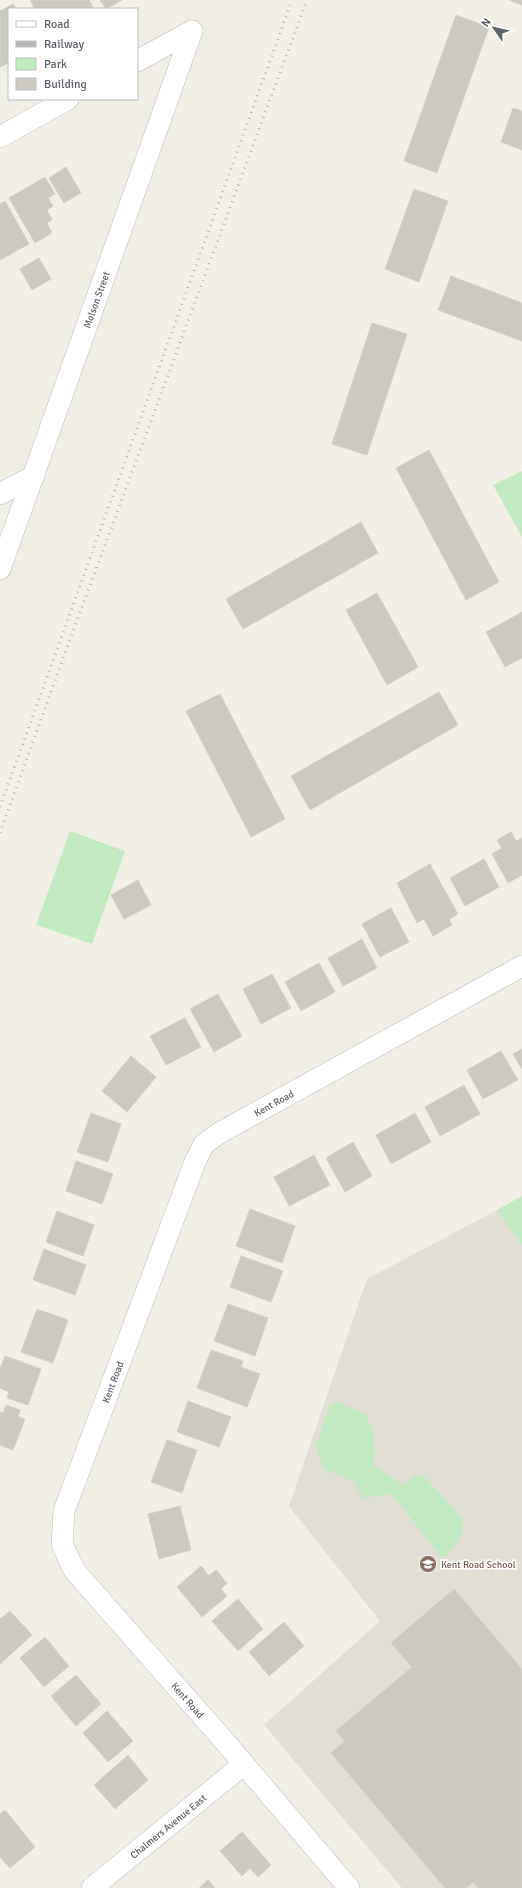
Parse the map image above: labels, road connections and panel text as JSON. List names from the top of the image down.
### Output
{
  "streets": {
    "street": ["Molson Street", "Kent Road", "Chalmers Avenue East"]
  },
  "crossings": [
    ["Kent Road", "Chalmers Avenue East"]
  ],
  "places": {
    "school or university": ["Kent Road School"]
  },
  "legend": [
    "Road",
    "Railway",
    "Park",
    "Building"
  ],
  "north": "top left"
}
